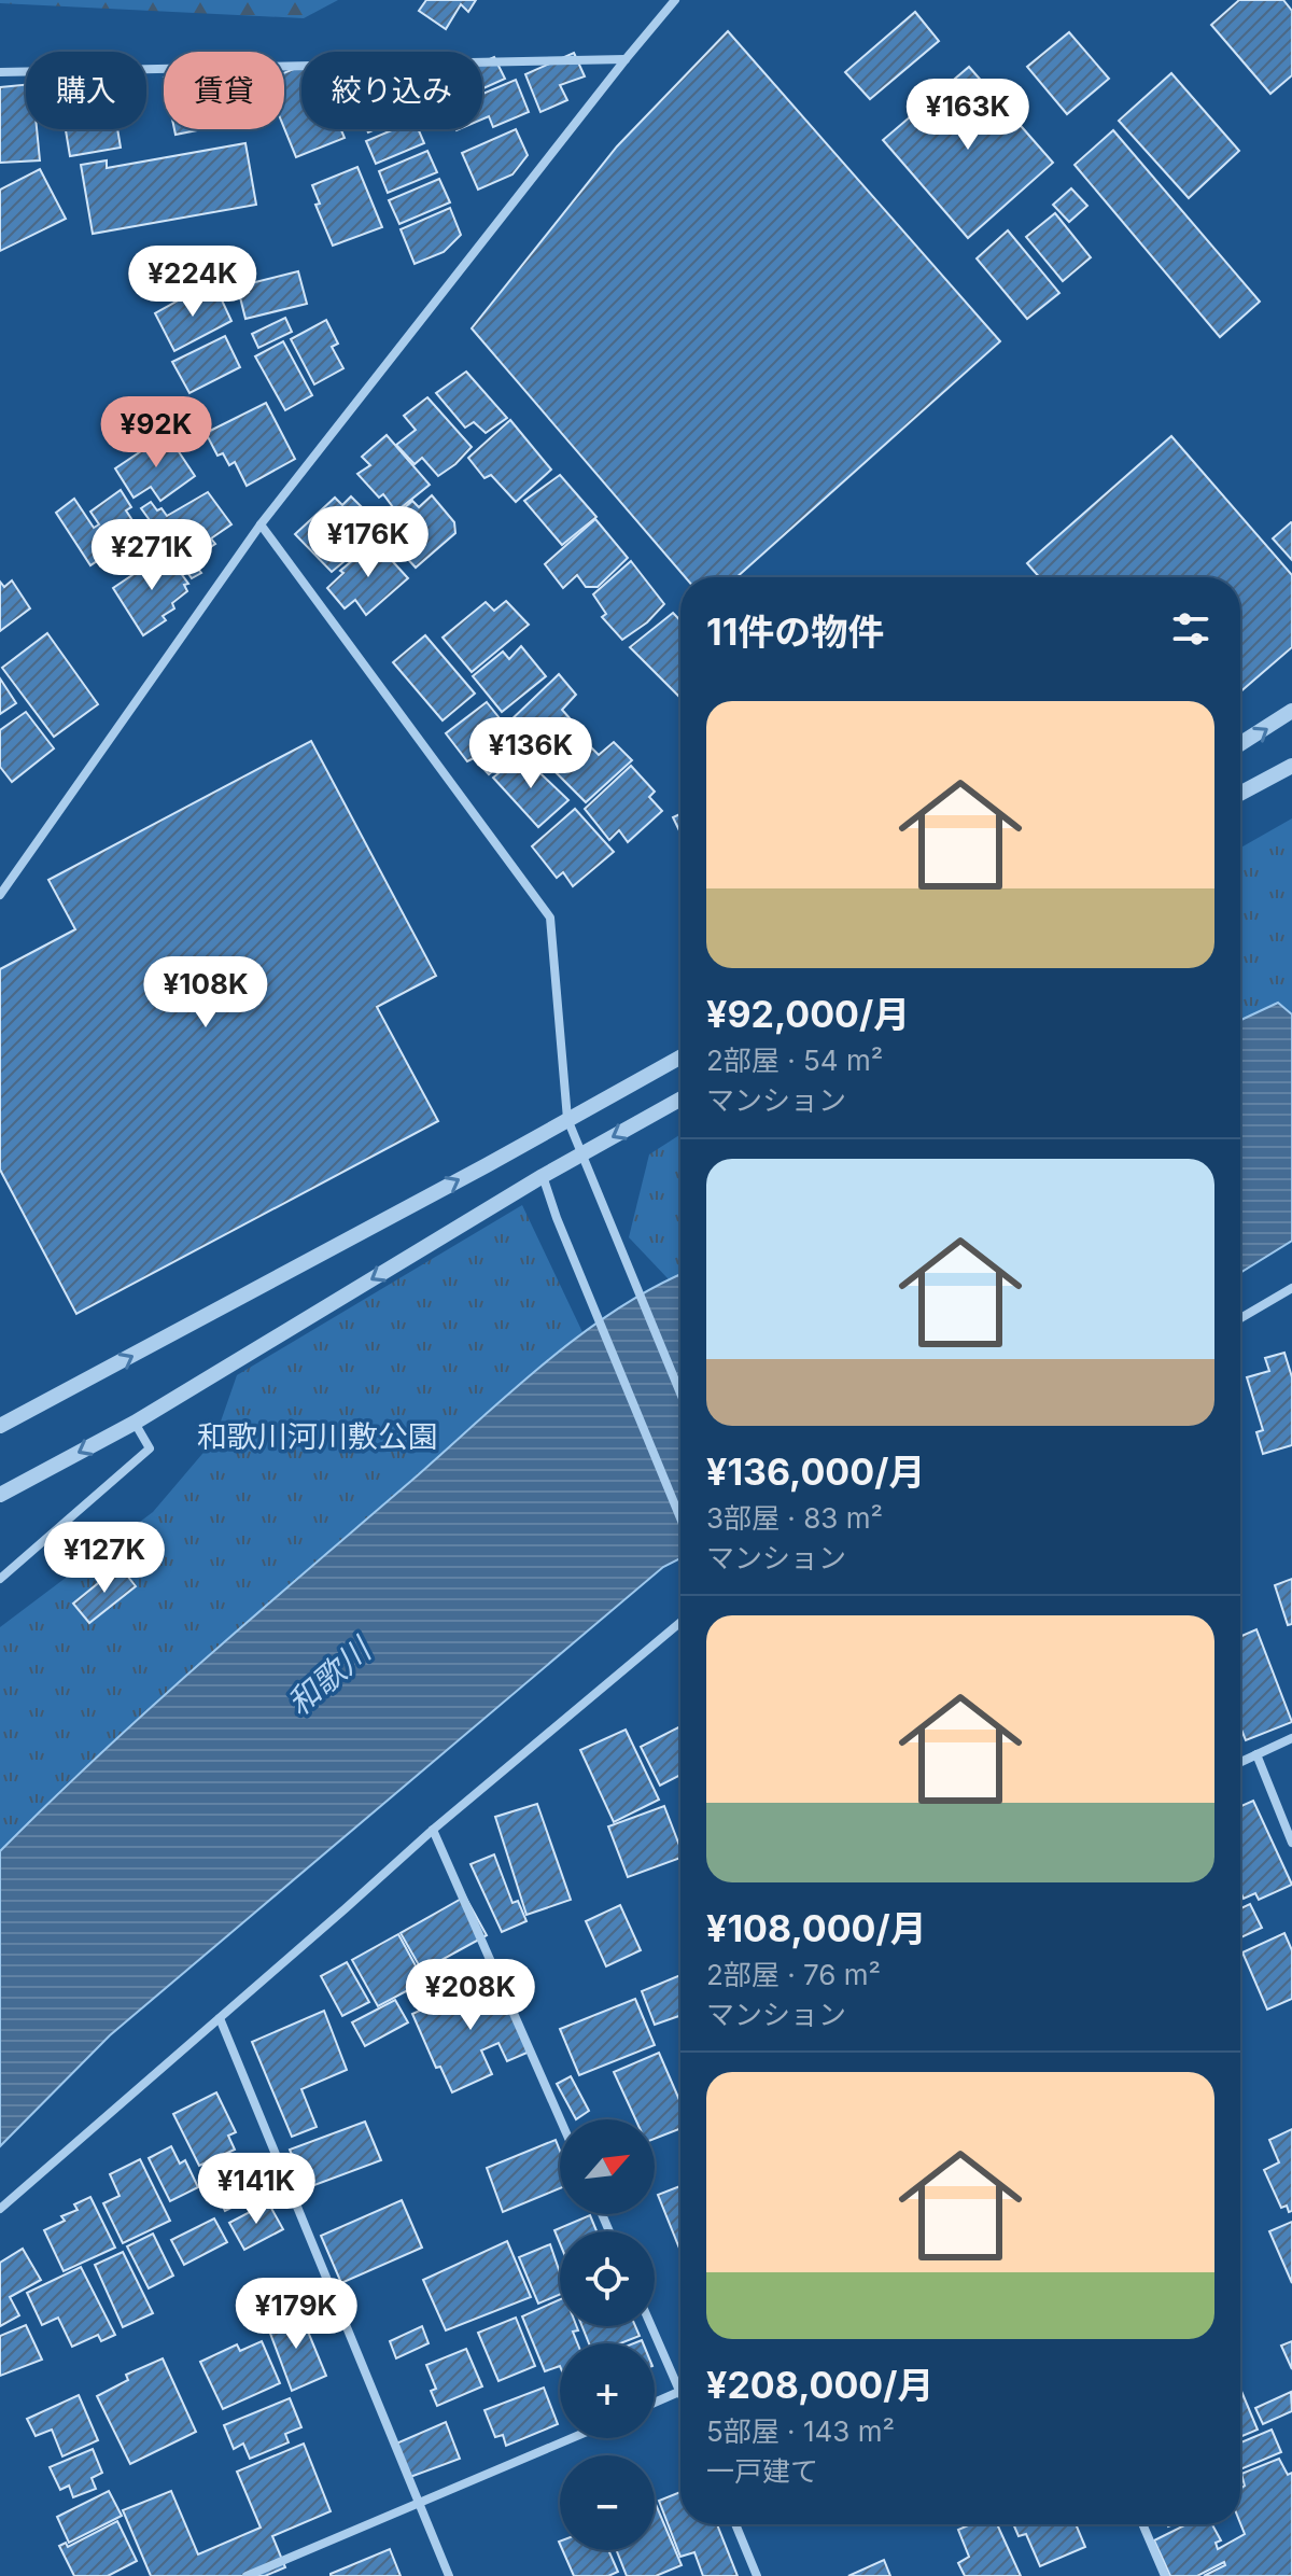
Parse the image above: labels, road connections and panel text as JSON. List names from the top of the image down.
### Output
{
  "water": ["和歌川"],
  "parks": ["和歌川河川敷公園"],
  "north": "top right",
  "page": {
    "chip": ["購入", "賃貸", "絞り込み"],
    "price": [
      "¥163K",
      "¥224K",
      "¥92K",
      "¥176K",
      "¥271K",
      "¥136K",
      "¥108K",
      "¥127K",
      "¥208K",
      "¥141K",
      "¥179K"
    ],
    "heading": "11件の物件",
    "list": [
      {
        "name": "¥92,000/月",
        "note": "2部屋 · 54 m² · マンション"
      },
      {
        "name": "¥136,000/月",
        "note": "3部屋 · 83 m² · マンション"
      },
      {
        "name": "¥108,000/月",
        "note": "2部屋 · 76 m² · マンション"
      },
      {
        "name": "¥208,000/月",
        "note": "5部屋 · 143 m² · 一戸建て"
      }
    ],
    "map_buttons": ["+", "−"]
  }
}
